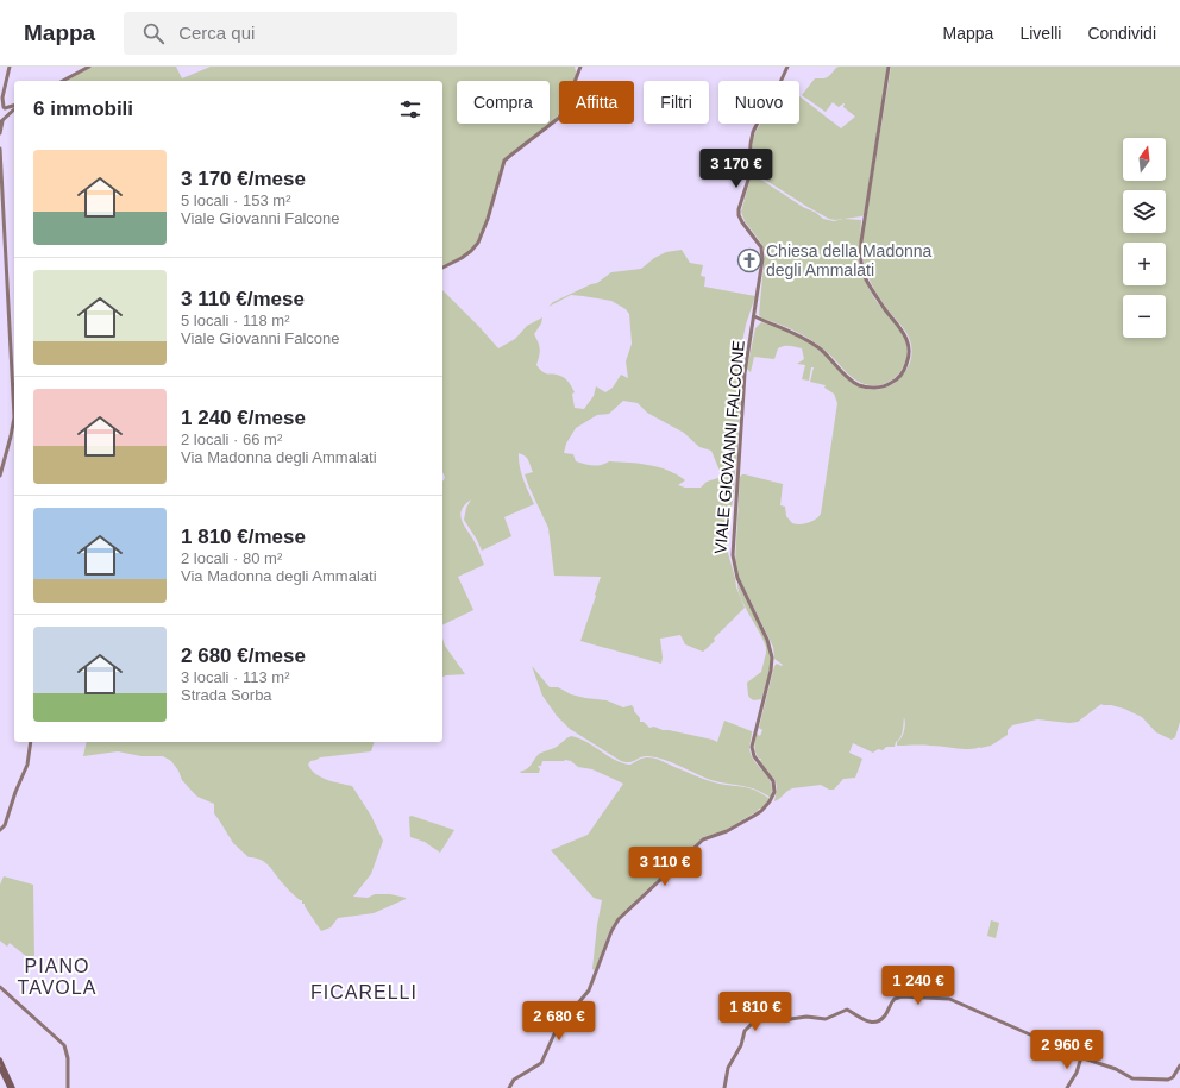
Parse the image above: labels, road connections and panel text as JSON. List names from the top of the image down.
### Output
{
  "streets": {
    "street": ["VIALE GIOVANNI FALCONE"]
  },
  "districts": ["PIANO TAVOLA", "FICARELLI"],
  "places": {
    "church": ["Chiesa della Madonna degli Ammalati"]
  },
  "north": "top",
  "page": {
    "header": "Mappa",
    "search": "Cerca qui",
    "nav": ["Mappa", "Livelli", "Condividi"],
    "chip": [
      "Compra",
      "Affitta",
      "Filtri",
      "Nuovo"
    ],
    "heading": "6 immobili",
    "map_buttons": ["+", "−"],
    "list": [
      {
        "name": "3 170 €/mese",
        "note": "5 locali · 153 m² · Viale Giovanni Falcone"
      },
      {
        "name": "3 110 €/mese",
        "note": "5 locali · 118 m² · Viale Giovanni Falcone"
      },
      {
        "name": "1 240 €/mese",
        "note": "2 locali · 66 m² · Via Madonna degli Ammalati"
      },
      {
        "name": "1 810 €/mese",
        "note": "2 locali · 80 m² · Via Madonna degli Ammalati"
      },
      {
        "name": "2 680 €/mese",
        "note": "3 locali · 113 m² · Strada Sorba"
      }
    ],
    "price": [
      "3 170 €",
      "3 110 €",
      "1 240 €",
      "1 810 €",
      "2 680 €",
      "2 960 €"
    ]
  }
}
